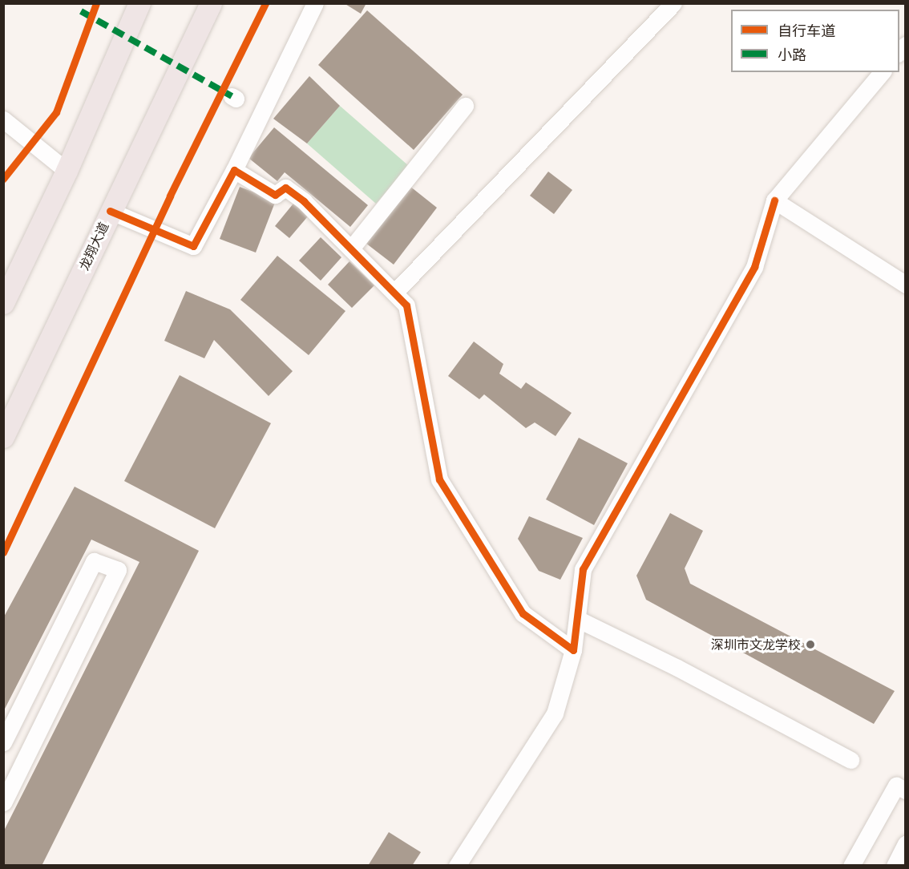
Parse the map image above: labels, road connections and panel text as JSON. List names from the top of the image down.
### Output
{
  "streets": {
    "main road": ["龙翔大道"]
  },
  "places": ["深圳市文龙学校"],
  "legend": ["自行车道", "小路"]
}
